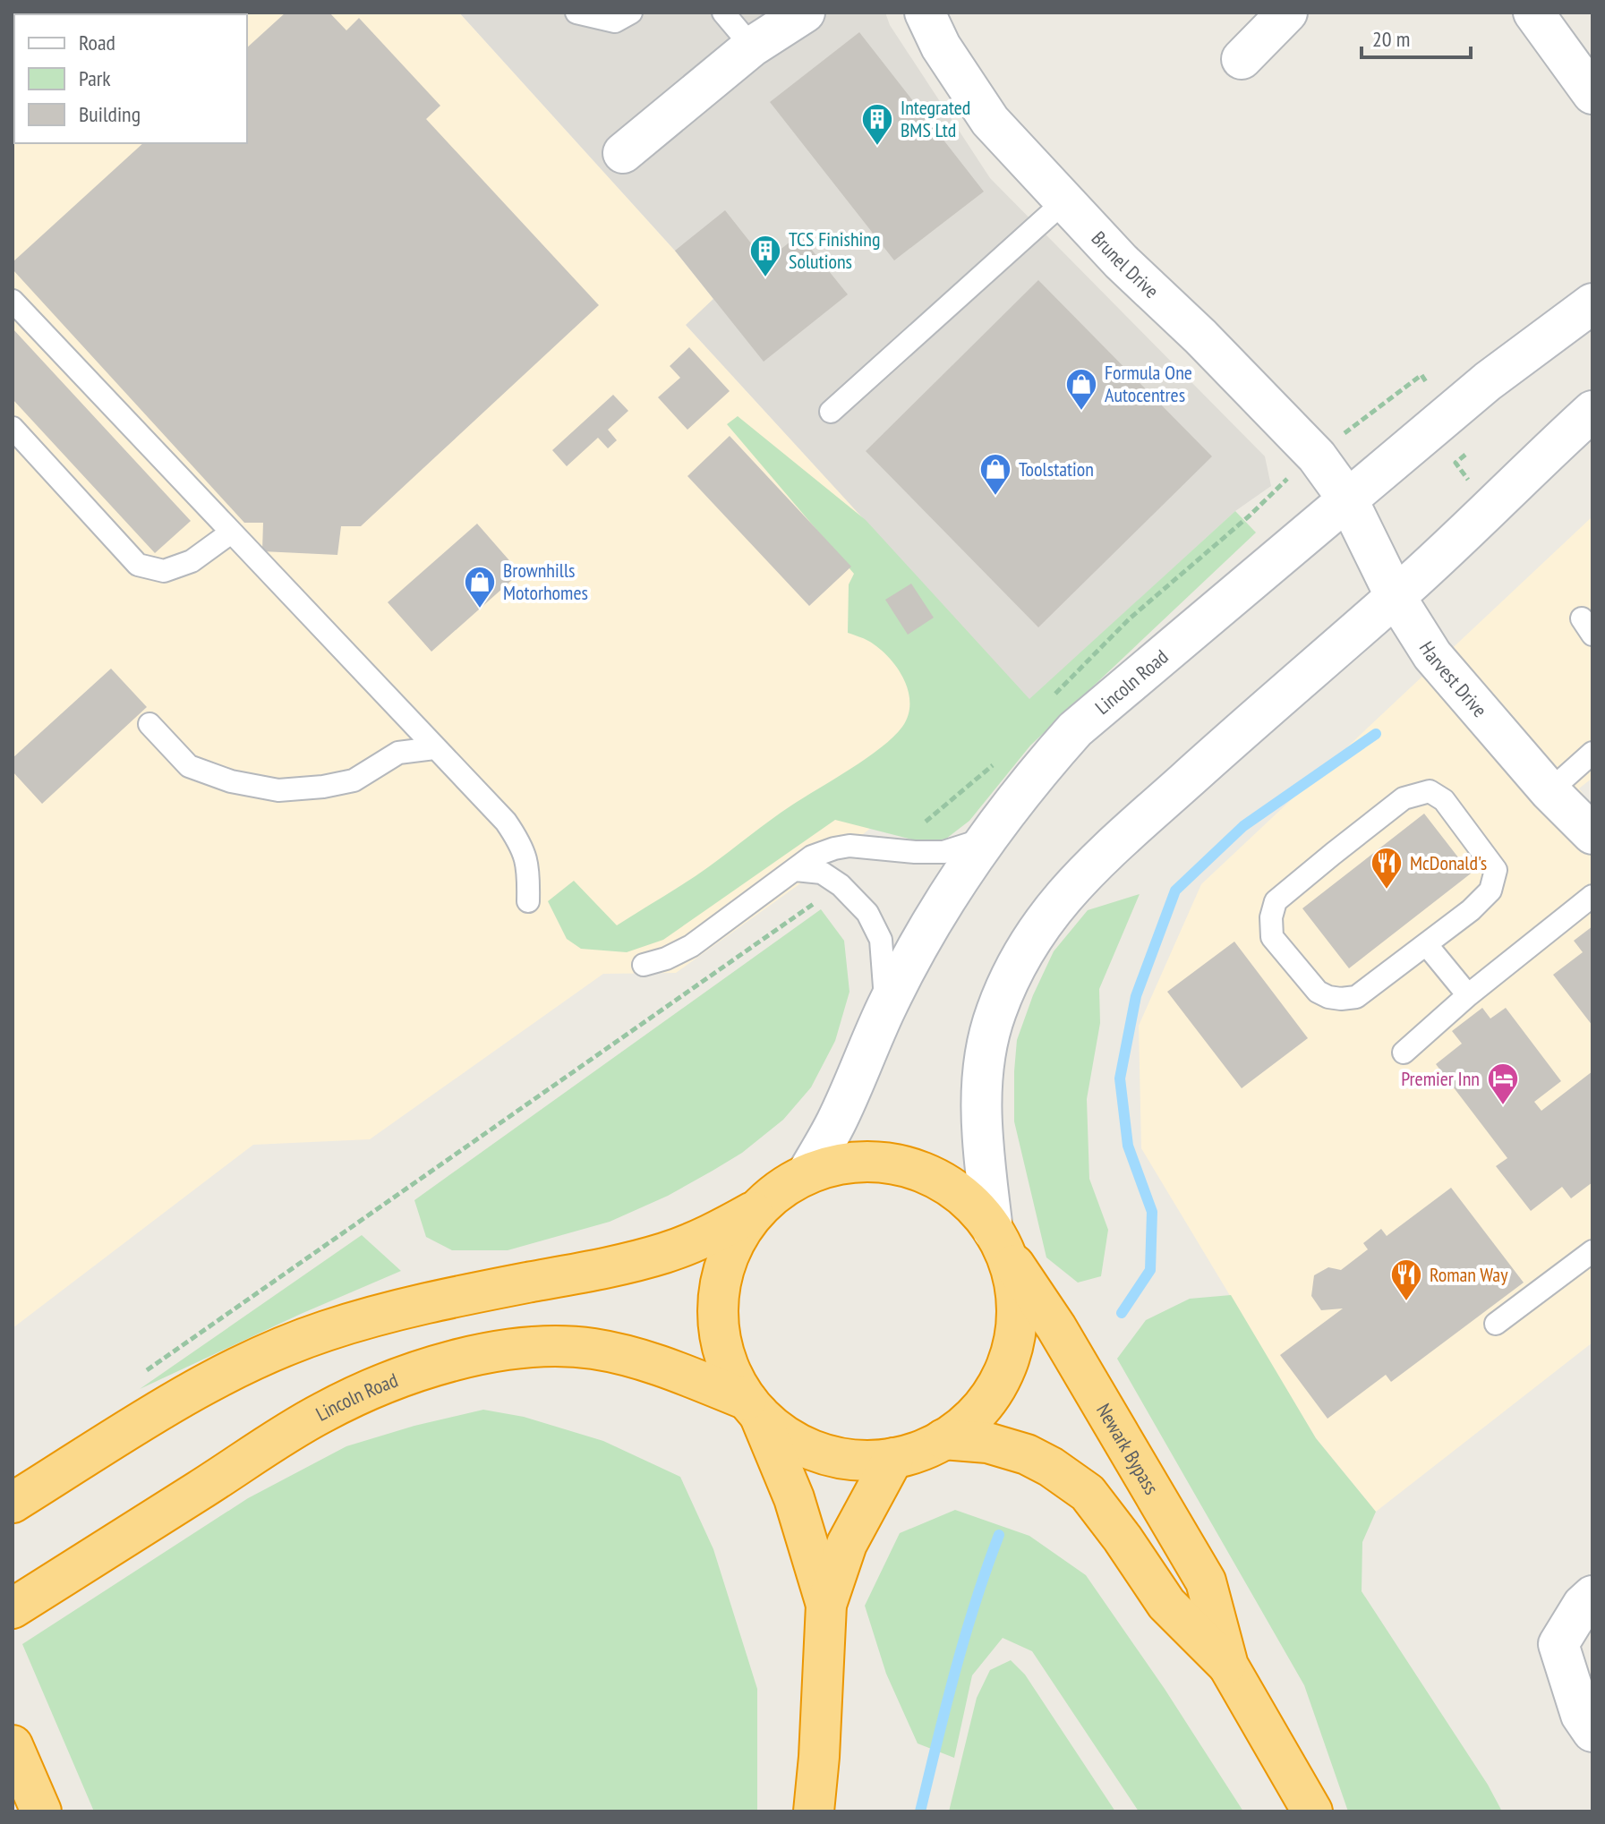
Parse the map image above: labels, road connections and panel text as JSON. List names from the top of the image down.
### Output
{
  "streets": {
    "highway": ["Lincoln Road", "Newark Bypass"],
    "main road": ["Brunel Drive", "Harvest Drive"]
  },
  "crossings": [
    ["Brunel Drive", "Harvest Drive"],
    ["Brunel Drive", "Lincoln Road"],
    ["Harvest Drive", "Lincoln Road"],
    ["Lincoln Road", "Newark Bypass"]
  ],
  "places": {
    "building": ["Integrated BMS Ltd", "TCS Finishing Solutions"],
    "shop": ["Formula One Autocentres", "Toolstation", "Brownhills Motorhomes"],
    "restaurant": ["McDonald's", "Roman Way"],
    "hotel": ["Premier Inn"]
  },
  "legend": ["Road", "Park", "Building"],
  "scale_bar": "20 m"
}
